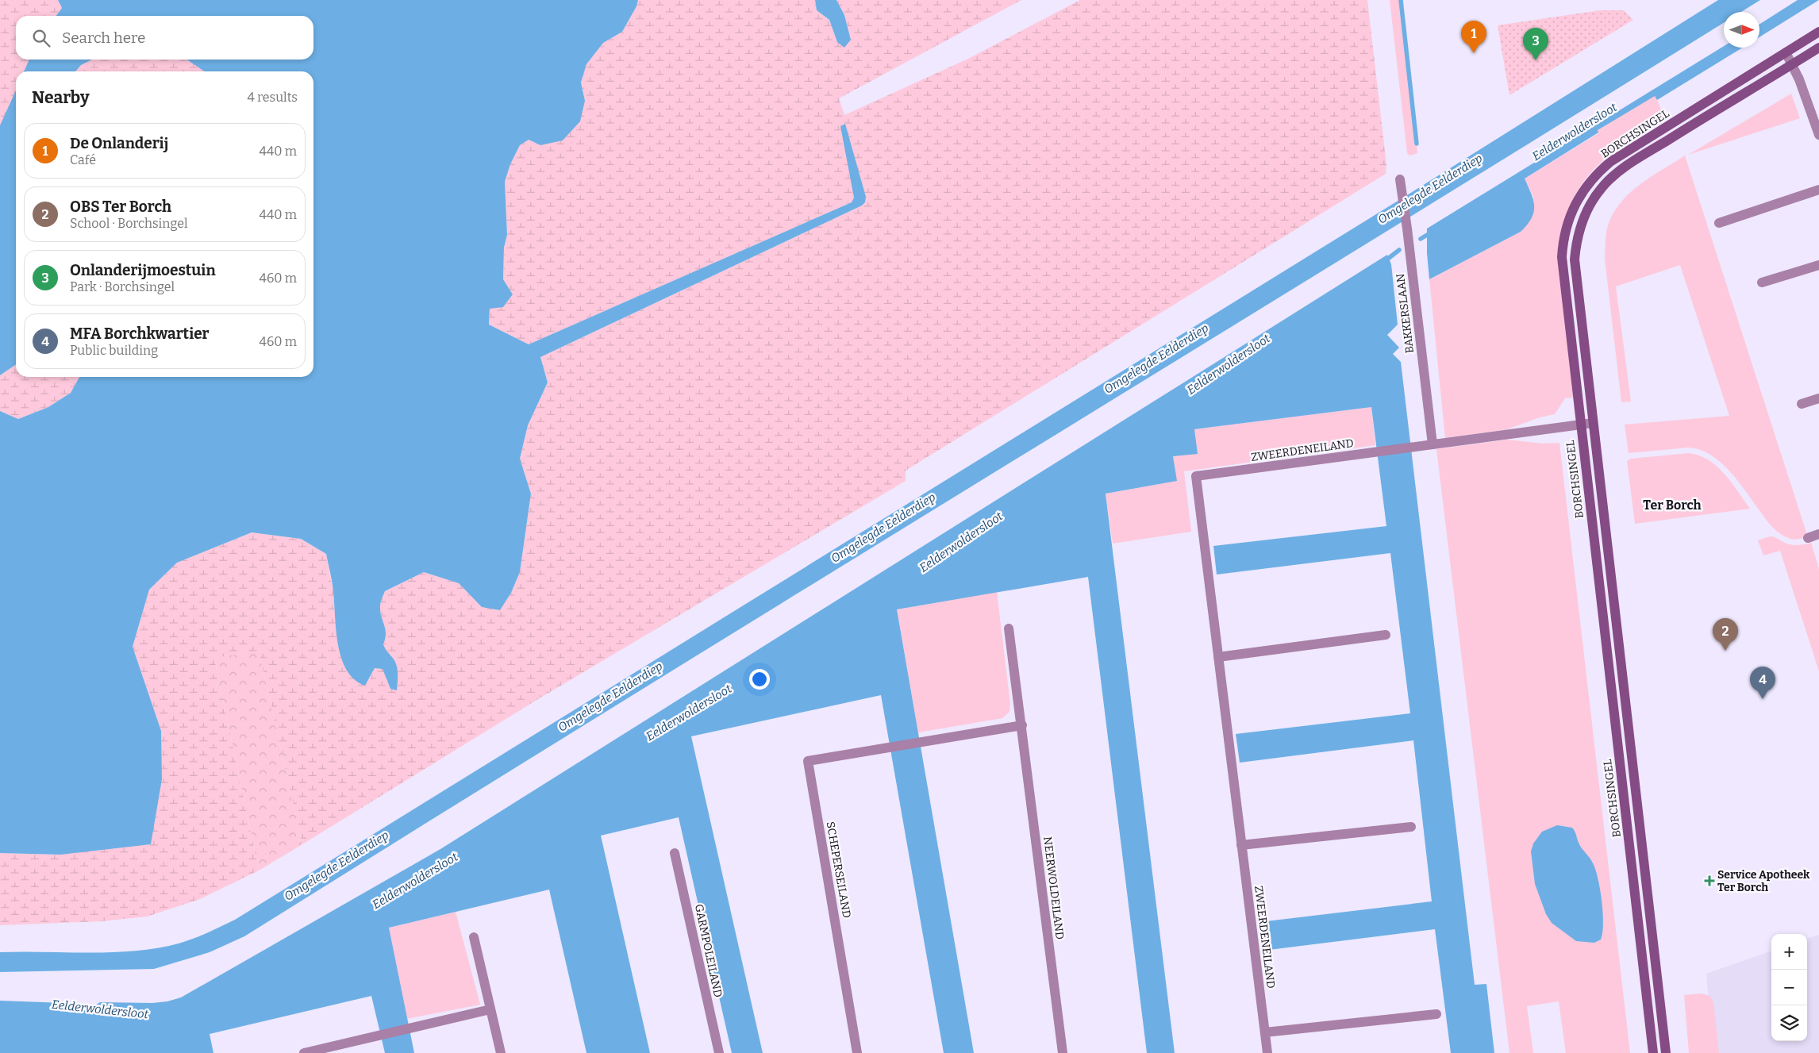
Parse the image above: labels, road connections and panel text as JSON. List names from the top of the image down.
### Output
{
  "streets": {
    "main road": ["BORCHSINGEL"],
    "street": [
      "BAKKERSLAAN",
      "ZWEERDENEILAND",
      "SCHEPERSEILAND",
      "NEERWOLDEILAND",
      "GARMPOLEILAND"
    ]
  },
  "crossings": [
    ["BORCHSINGEL", "ZWEERDENEILAND"],
    ["BAKKERSLAAN", "ZWEERDENEILAND"],
    ["SCHEPERSEILAND", "NEERWOLDEILAND"]
  ],
  "districts": ["Ter Borch"],
  "water": ["Eelderwoldersloot", "Omgelegde Eelderdiep"],
  "places": {
    "health": ["Service Apotheek Ter Borch"]
  },
  "north": "right",
  "page": {
    "search": "Search here",
    "pins": [
      "1",
      "3",
      "2",
      "4"
    ],
    "heading": ["Nearby", "4 results"],
    "list": [
      {
        "mark": "1",
        "name": "De Onlanderij",
        "note": "Café",
        "value": "440 m"
      },
      {
        "mark": "2",
        "name": "OBS Ter Borch",
        "note": "School · Borchsingel",
        "value": "440 m"
      },
      {
        "mark": "3",
        "name": "Onlanderijmoestuin",
        "note": "Park · Borchsingel",
        "value": "460 m"
      },
      {
        "mark": "4",
        "name": "MFA Borchkwartier",
        "note": "Public building",
        "value": "460 m"
      }
    ],
    "map_buttons": ["+", "−"]
  }
}
